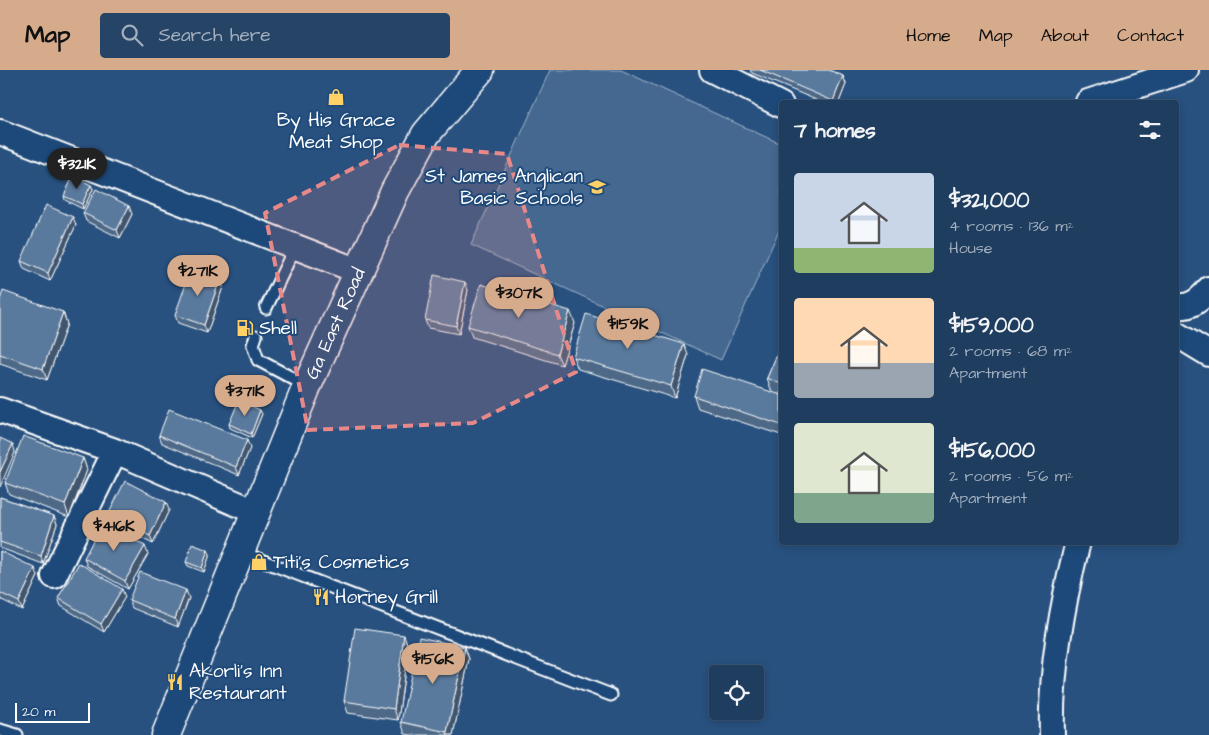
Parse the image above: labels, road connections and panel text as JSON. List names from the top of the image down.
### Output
{
  "streets": {
    "street": ["Ga East Road"]
  },
  "places": {
    "shop": ["By His Grace Meat Shop", "Titi’s Cosmetics"],
    "school or university": ["St James Anglican Basic Schools"],
    "fuel station": ["Shell"],
    "restaurant": ["Horney Grill", "Akorli's Inn Restaurant"]
  },
  "scale_bar": "20 m",
  "page": {
    "header": "Map",
    "search": "Search here",
    "nav": [
      "Home",
      "Map",
      "About",
      "Contact"
    ],
    "heading": "7 homes",
    "price": [
      "$321K",
      "$271K",
      "$307K",
      "$159K",
      "$371K",
      "$416K",
      "$156K"
    ],
    "list": [
      {
        "name": "$321,000",
        "note": "4 rooms · 136 m² · House"
      },
      {
        "name": "$159,000",
        "note": "2 rooms · 68 m² · Apartment"
      },
      {
        "name": "$156,000",
        "note": "2 rooms · 56 m² · Apartment"
      }
    ],
    "scale": "20 m"
  }
}
